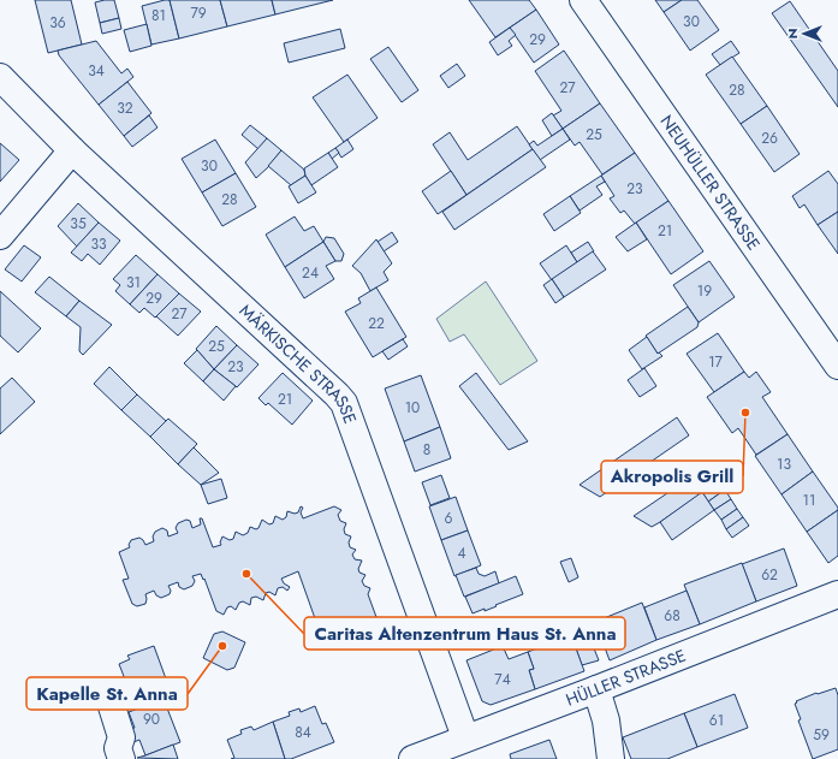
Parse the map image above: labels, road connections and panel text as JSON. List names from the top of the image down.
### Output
{
  "streets": {
    "street": ["NEUHÜLLER STRASSE", "MÄRKISCHE STRASSE", "HÜLLER STRASSE"]
  },
  "crossings": [
    ["MÄRKISCHE STRASSE", "HÜLLER STRASSE"]
  ],
  "places": ["Akropolis Grill", "Caritas Altenzentrum Haus St. Anna", "Kapelle St. Anna"],
  "house_numbers": [
    "79",
    "81",
    "30",
    "36",
    "29",
    "34",
    "27",
    "28",
    "32",
    "25",
    "26",
    "30",
    "23",
    "28",
    "35",
    "21",
    "33",
    "24",
    "31",
    "19",
    "29",
    "27",
    "22",
    "25",
    "17",
    "23",
    "21",
    "10",
    "8",
    "13",
    "11",
    "6",
    "4",
    "62",
    "68",
    "74",
    "90",
    "61",
    "84",
    "59"
  ],
  "north": "left"
}
